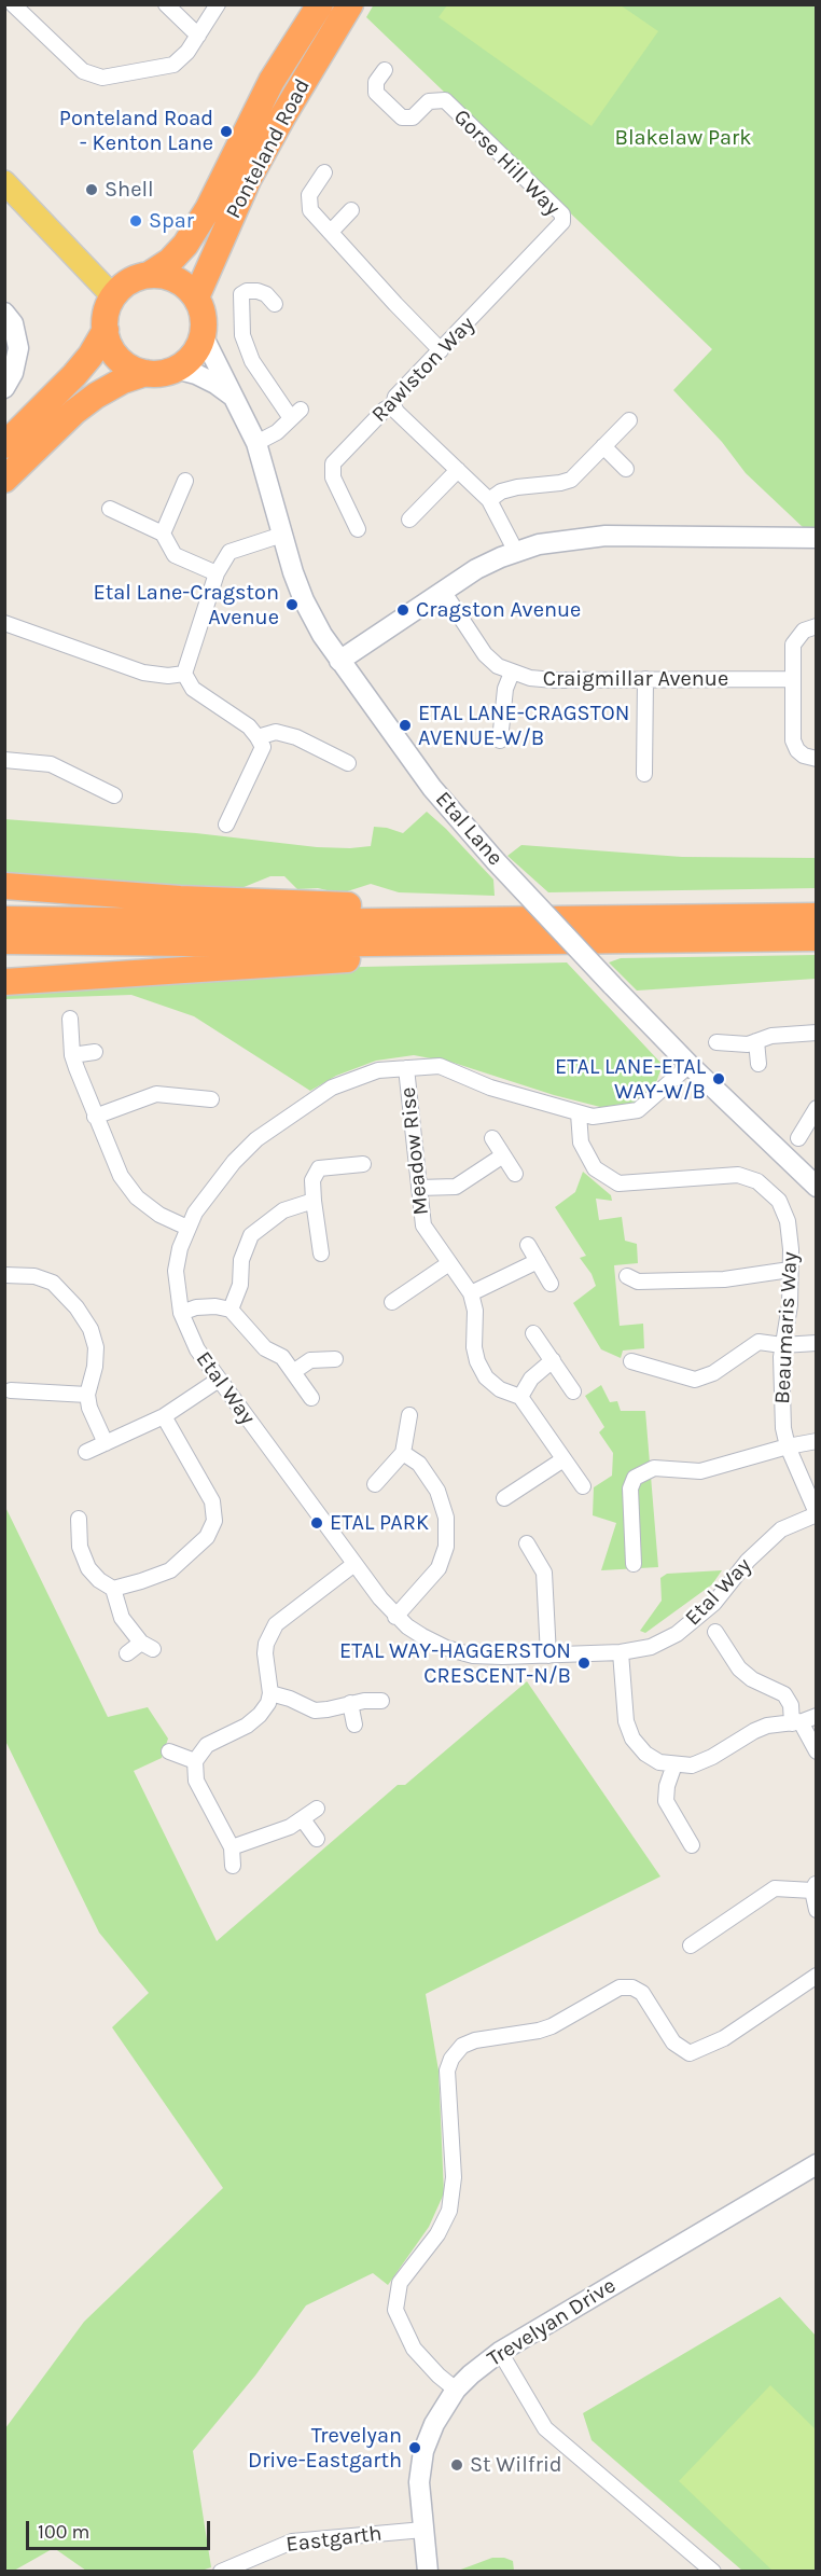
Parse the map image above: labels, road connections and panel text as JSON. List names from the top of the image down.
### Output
{
  "streets": {
    "highway": ["Ponteland Road"],
    "street": [
      "Gorse Hill Way",
      "Rawlston Way",
      "Craigmillar Avenue",
      "Etal Lane",
      "Meadow Rise",
      "Beaumaris Way",
      "Etal Way",
      "Trevelyan Drive",
      "Eastgarth"
    ]
  },
  "crossings": [
    ["Ponteland Road", "Etal Lane"],
    ["Gorse Hill Way", "Rawlston Way"],
    ["Etal Lane", "Etal Way"],
    ["Meadow Rise", "Etal Way"],
    ["Beaumaris Way", "Etal Way"],
    ["Trevelyan Drive", "Eastgarth"]
  ],
  "parks": ["Blakelaw Park"],
  "places": [
    "Ponteland Road - Kenton Lane",
    "Shell",
    "Spar",
    "Etal Lane-Cragston Avenue",
    "Cragston Avenue",
    "ETAL LANE-CRAGSTON AVENUE-W/B",
    "ETAL LANE-ETAL WAY-W/B",
    "ETAL PARK",
    "ETAL WAY-HAGGERSTON CRESCENT-N/B",
    "Trevelyan Drive-Eastgarth",
    "St Wilfrid"
  ],
  "scale_bar": "100 m"
}
